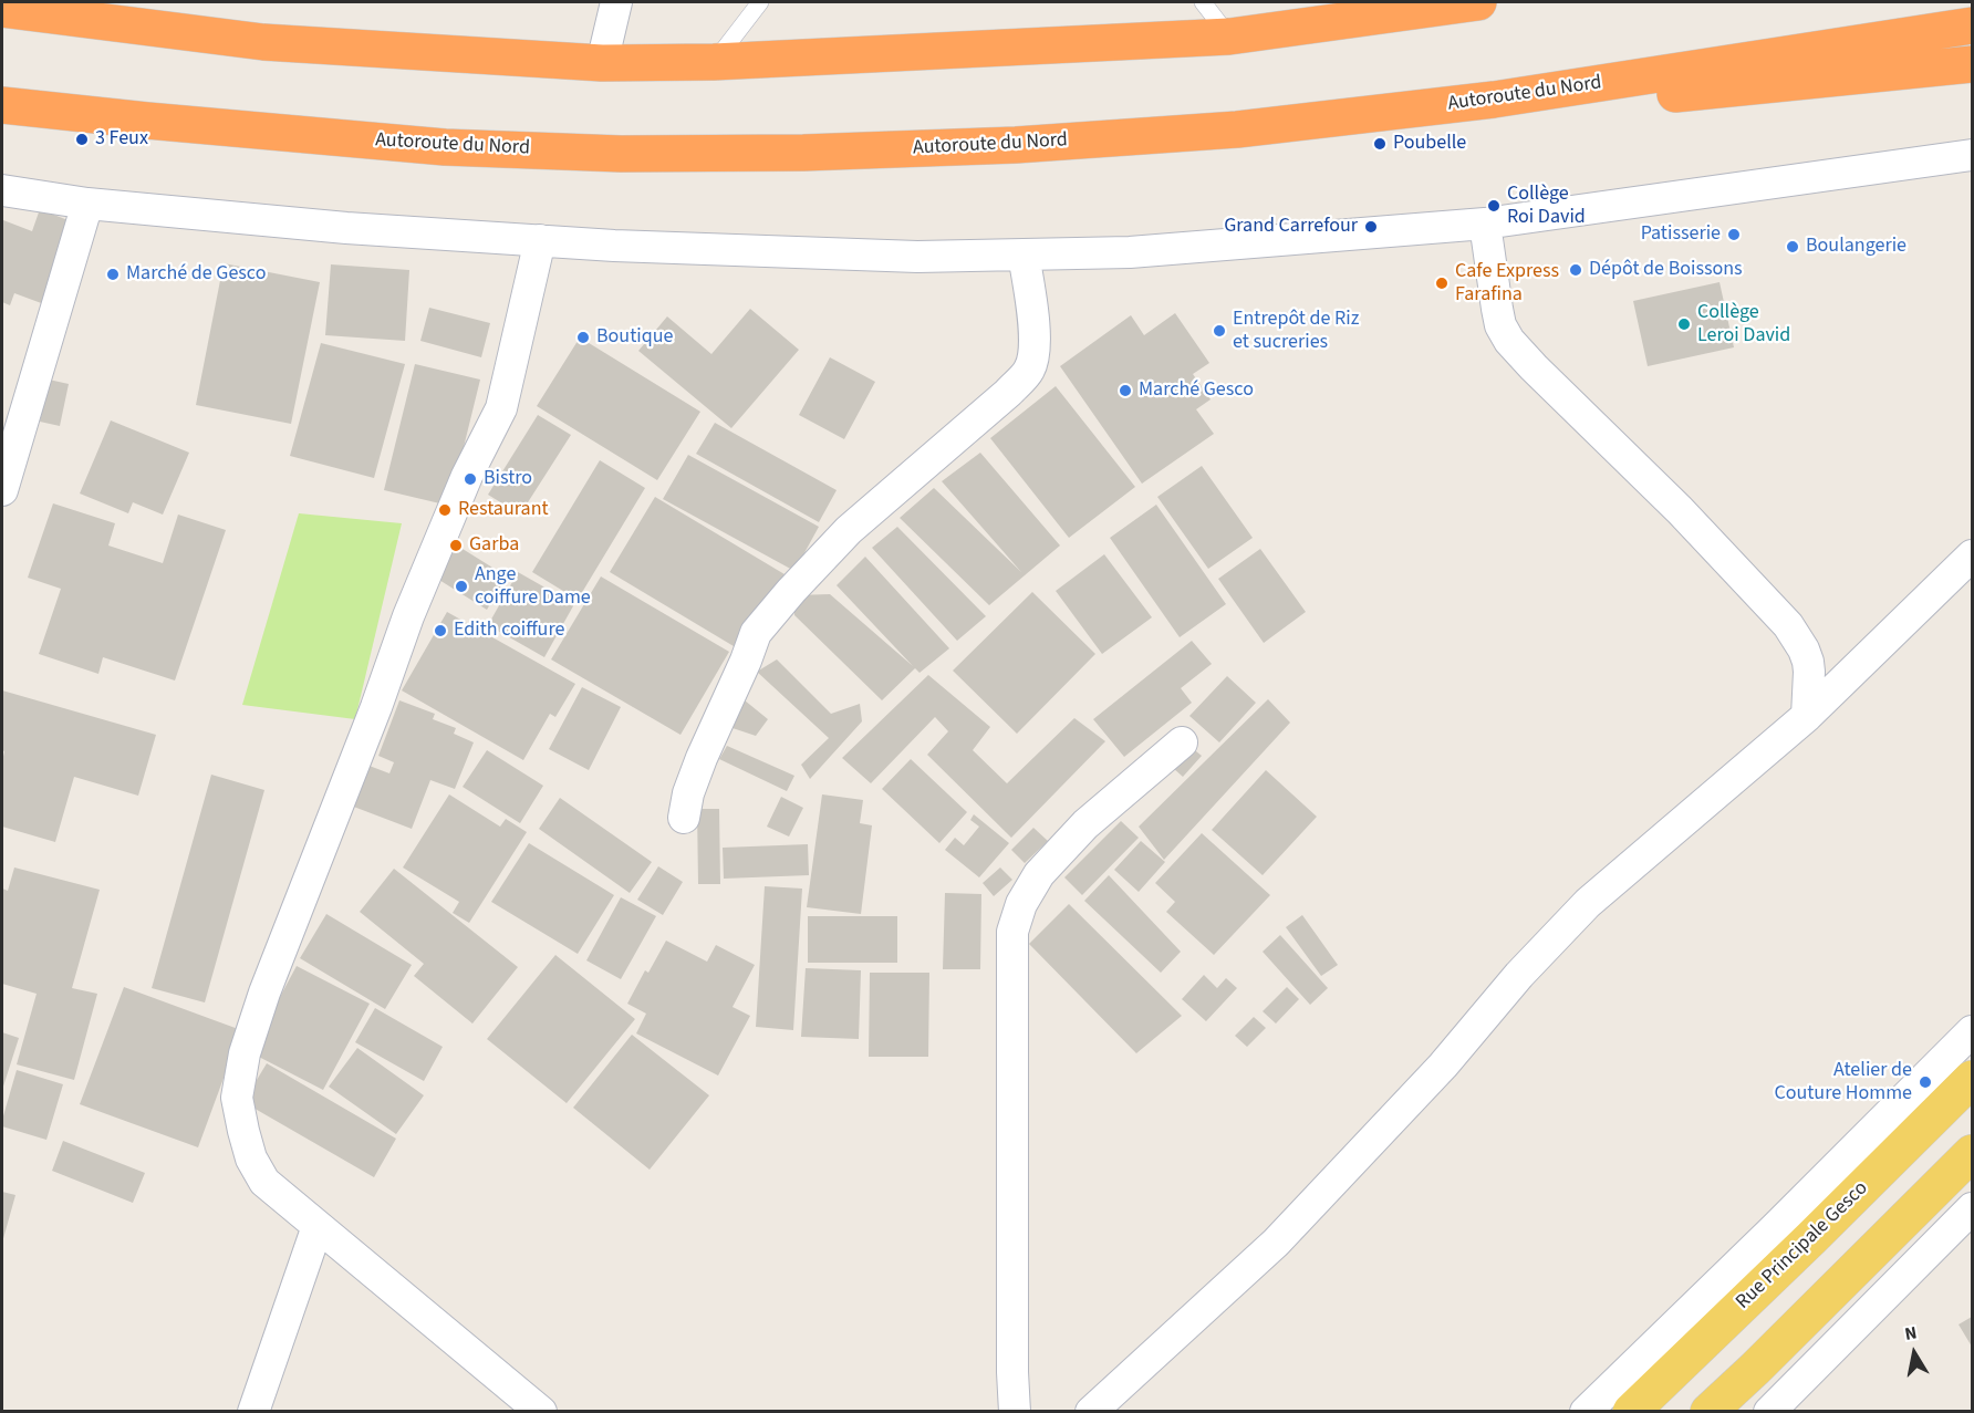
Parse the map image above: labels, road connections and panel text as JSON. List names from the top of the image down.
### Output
{
  "streets": {
    "highway": ["Autoroute du Nord"],
    "main road": ["Rue Principale Gesco"]
  },
  "places": [
    "3 Feux",
    "Poubelle",
    "Collège Roi David",
    "Grand Carrefour",
    "Patisserie",
    "Boulangerie",
    "Dépôt de Boissons",
    "Marché de Gesco",
    "Cafe Express Farafina",
    "Collège Leroi David",
    "Entrepôt de Riz et sucreries",
    "Boutique",
    "Marché Gesco",
    "Bistro",
    "Restaurant",
    "Garba",
    "Ange coiffure Dame",
    "Edith coiffure",
    "Atelier de Couture Homme"
  ],
  "north": "top"
}
